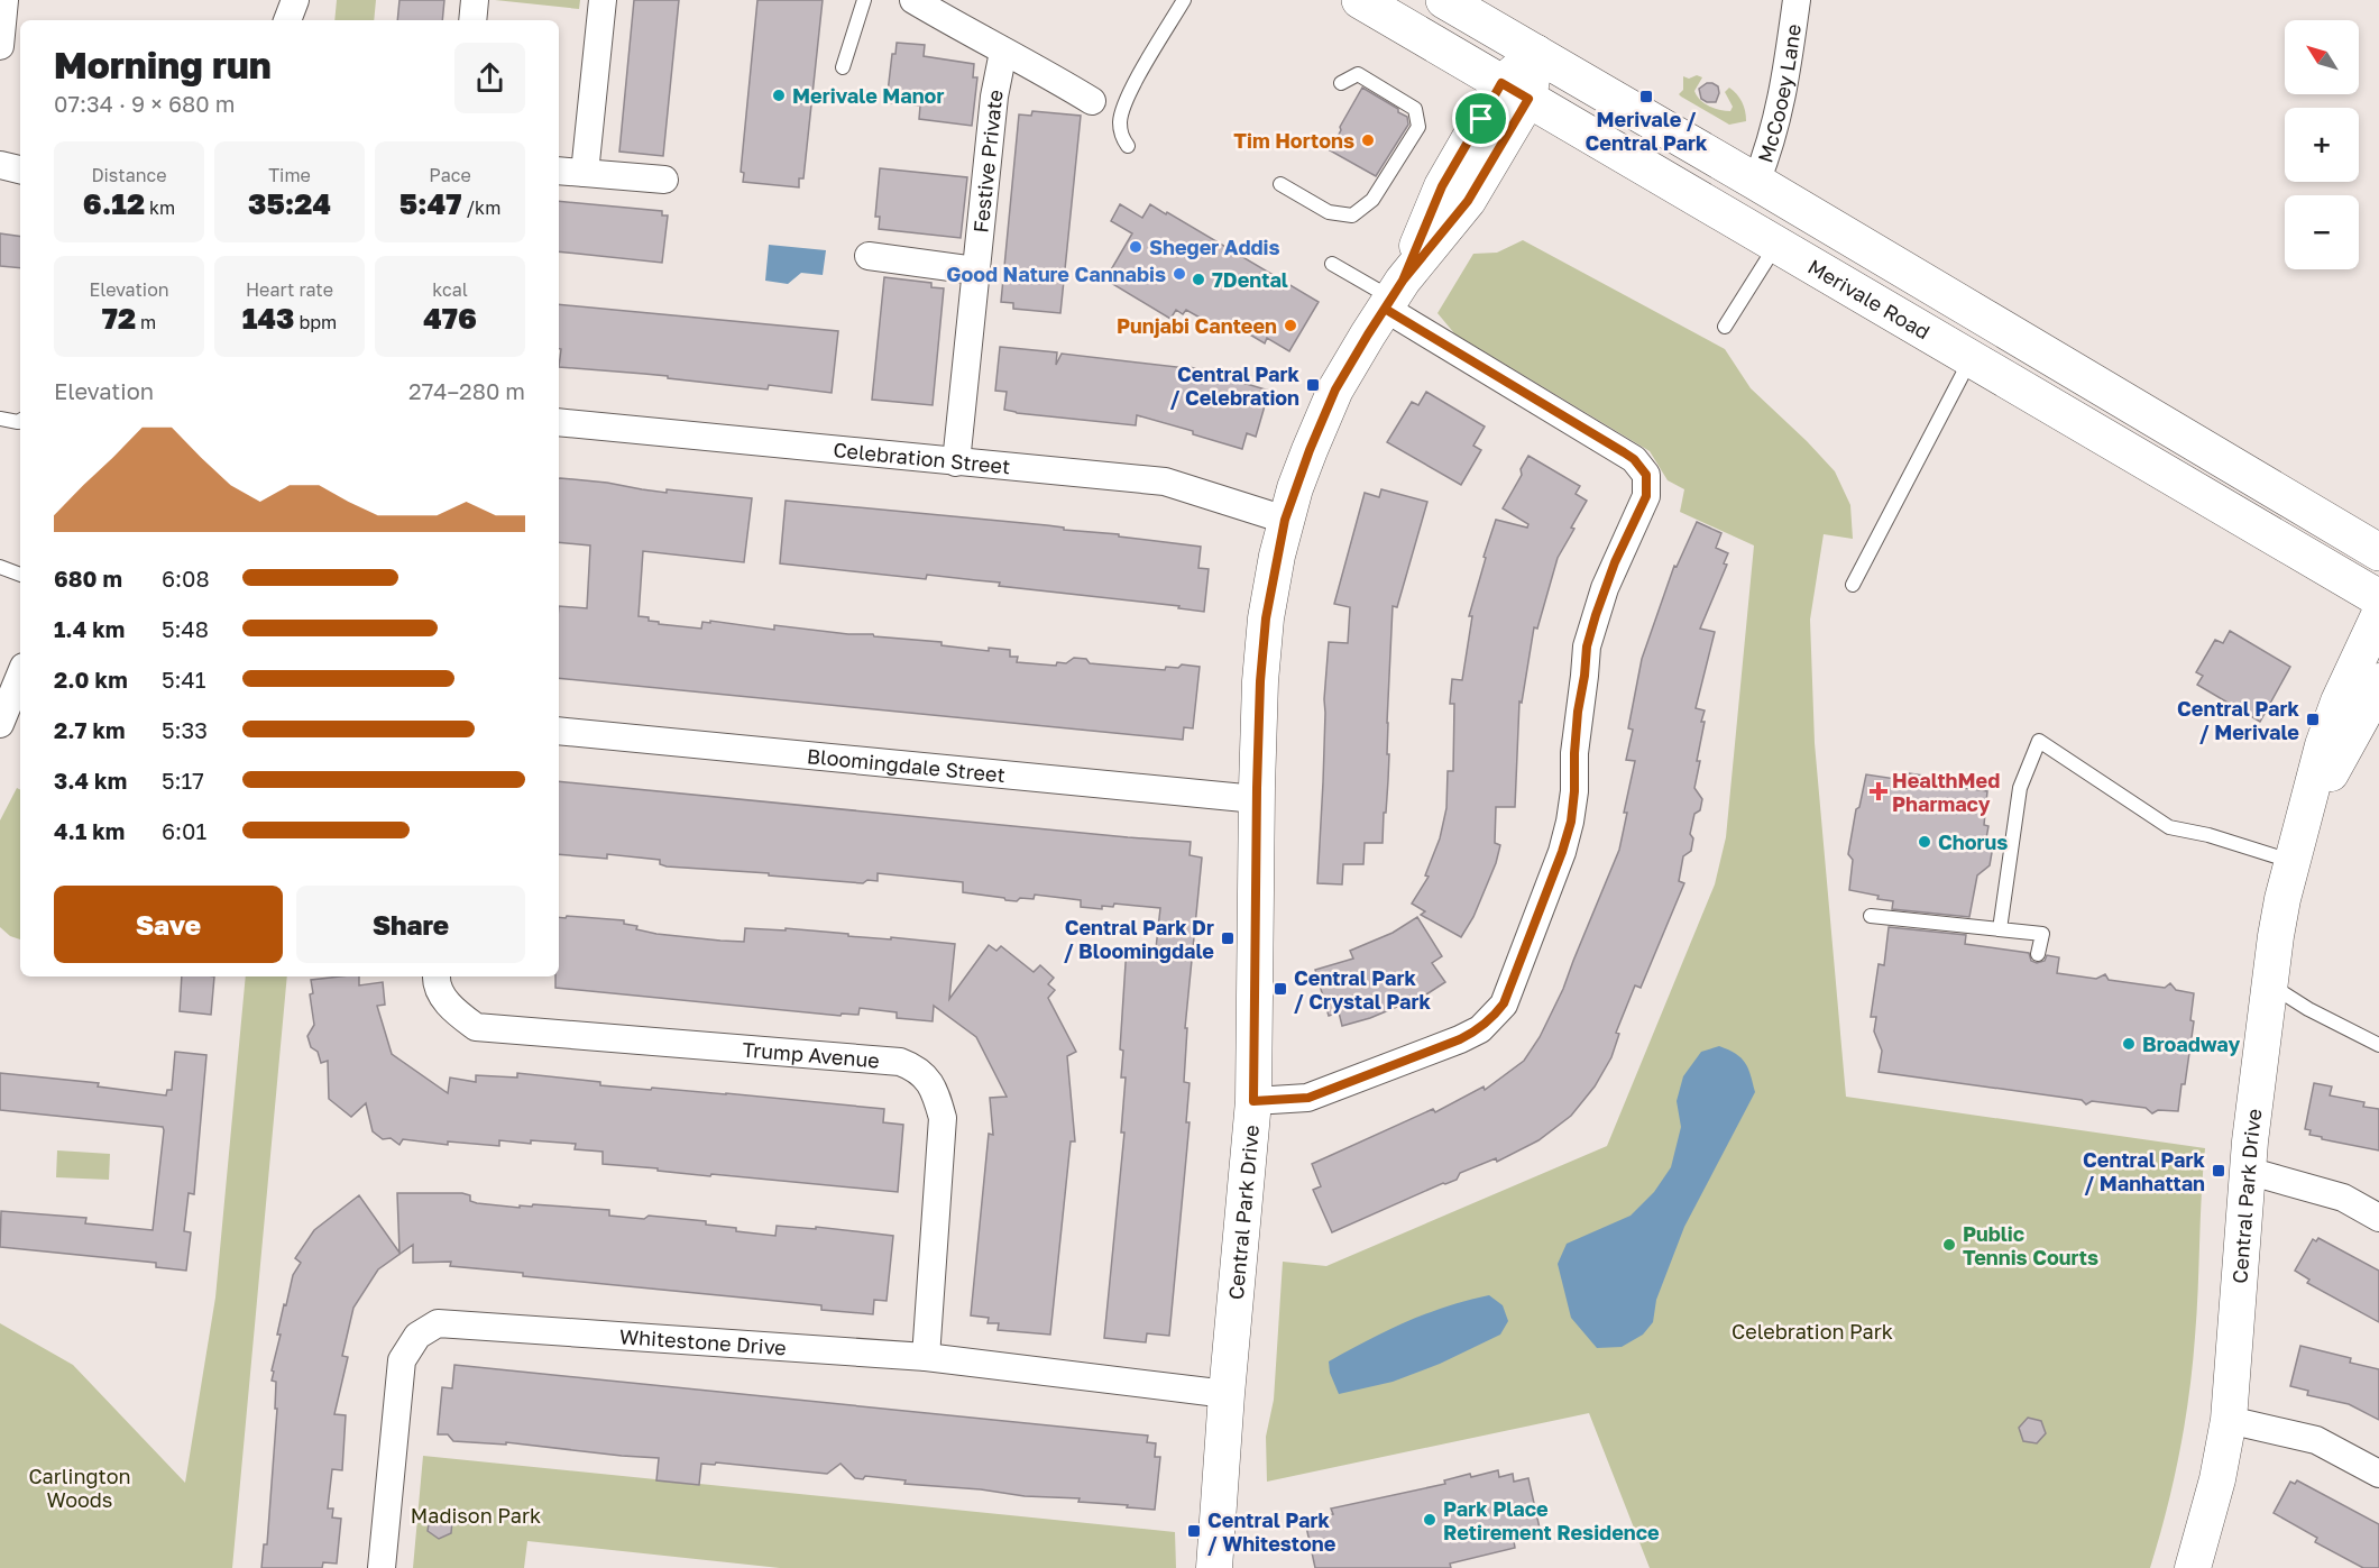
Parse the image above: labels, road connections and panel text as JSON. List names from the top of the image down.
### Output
{
  "streets": {
    "main road": ["Merivale Road"],
    "street": [
      "McCooey Lane",
      "Festive Private",
      "Celebration Street",
      "Bloomingdale Street",
      "Trump Avenue",
      "Central Park Drive",
      "Whitestone Drive"
    ]
  },
  "crossings": [
    ["McCooey Lane", "Merivale Road"],
    ["Festive Private", "Celebration Street"],
    ["Merivale Road", "Central Park Drive"],
    ["Celebration Street", "Central Park Drive"],
    ["Bloomingdale Street", "Central Park Drive"],
    ["Trump Avenue", "Whitestone Drive"],
    ["Central Park Drive", "Whitestone Drive"]
  ],
  "parks": ["Celebration Park", "Carlington Woods", "Madison Park"],
  "places": {
    "other": [
      "Merivale Manor",
      "Tim Hortons",
      "Sheger Addis",
      "Good Nature Cannabis",
      "7Dental",
      "Punjabi Canteen",
      "Chorus",
      "Broadway",
      "Public Tennis Courts",
      "Park Place Retirement Residence"
    ],
    "transit": [
      "Merivale / Central Park",
      "Central Park / Celebration",
      "Central Park / Merivale",
      "Central Park Dr / Bloomingdale",
      "Central Park / Crystal Park",
      "Central Park / Manhattan",
      "Central Park / Whitestone"
    ],
    "health": ["HealthMed Pharmacy"]
  },
  "north": "top left",
  "page": {
    "map_buttons": ["+", "−"],
    "heading": ["Morning run", "07:34 · 9 × 680 m"],
    "stats": [
      ["Distance", "6.12 km"],
      ["Time", "35:24"],
      ["Pace", "5:47 /km"],
      ["Elevation", "72 m"],
      ["Heart rate", "143 bpm"],
      ["kcal", "476"]
    ],
    "chart": ["Elevation", "274–280 m"],
    "list": [
      {
        "name": "680 m",
        "note": "6:08"
      },
      {
        "name": "1.4 km",
        "note": "5:48"
      },
      {
        "name": "2.0 km",
        "note": "5:41"
      },
      {
        "name": "2.7 km",
        "note": "5:33"
      },
      {
        "name": "3.4 km",
        "note": "5:17"
      },
      {
        "name": "4.1 km",
        "note": "6:01"
      }
    ],
    "buttons": ["Save", "Share"]
  }
}
